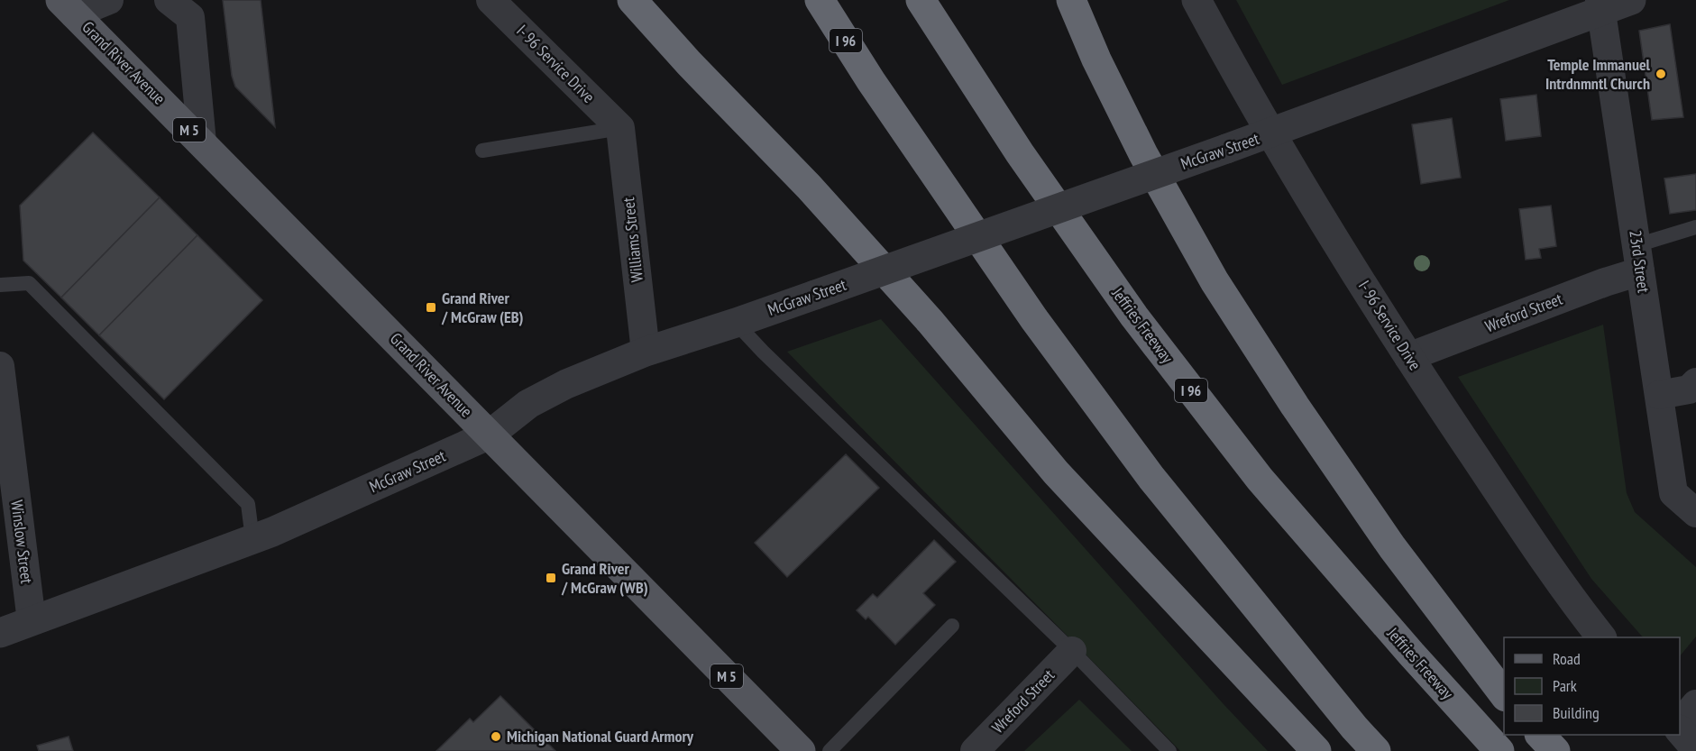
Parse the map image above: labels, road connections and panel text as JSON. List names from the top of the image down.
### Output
{
  "streets": {
    "highway": ["I 96", "Jeffries Freeway"],
    "main road": ["Grand River Avenue", "M 5"],
    "street": [
      "I- 96 Service Drive",
      "McGraw Street",
      "Williams Street",
      "23rd Street",
      "Wreford Street",
      "Winslow Street"
    ]
  },
  "crossings": [
    ["Grand River Avenue", "McGraw Street"],
    ["I- 96 Service Drive", "McGraw Street"],
    ["I- 96 Service Drive", "Williams Street"],
    ["I- 96 Service Drive", "Wreford Street"],
    ["McGraw Street", "Williams Street"],
    ["McGraw Street", "23rd Street"],
    ["McGraw Street", "Winslow Street"],
    ["23rd Street", "Wreford Street"]
  ],
  "places": {
    "other": ["Temple Immanuel Intrdnmntl Church", "Michigan National Guard Armory"],
    "transit": ["Grand River / McGraw (EB)", "Grand River / McGraw (WB)"]
  },
  "legend": ["Road", "Park", "Building"]
}
